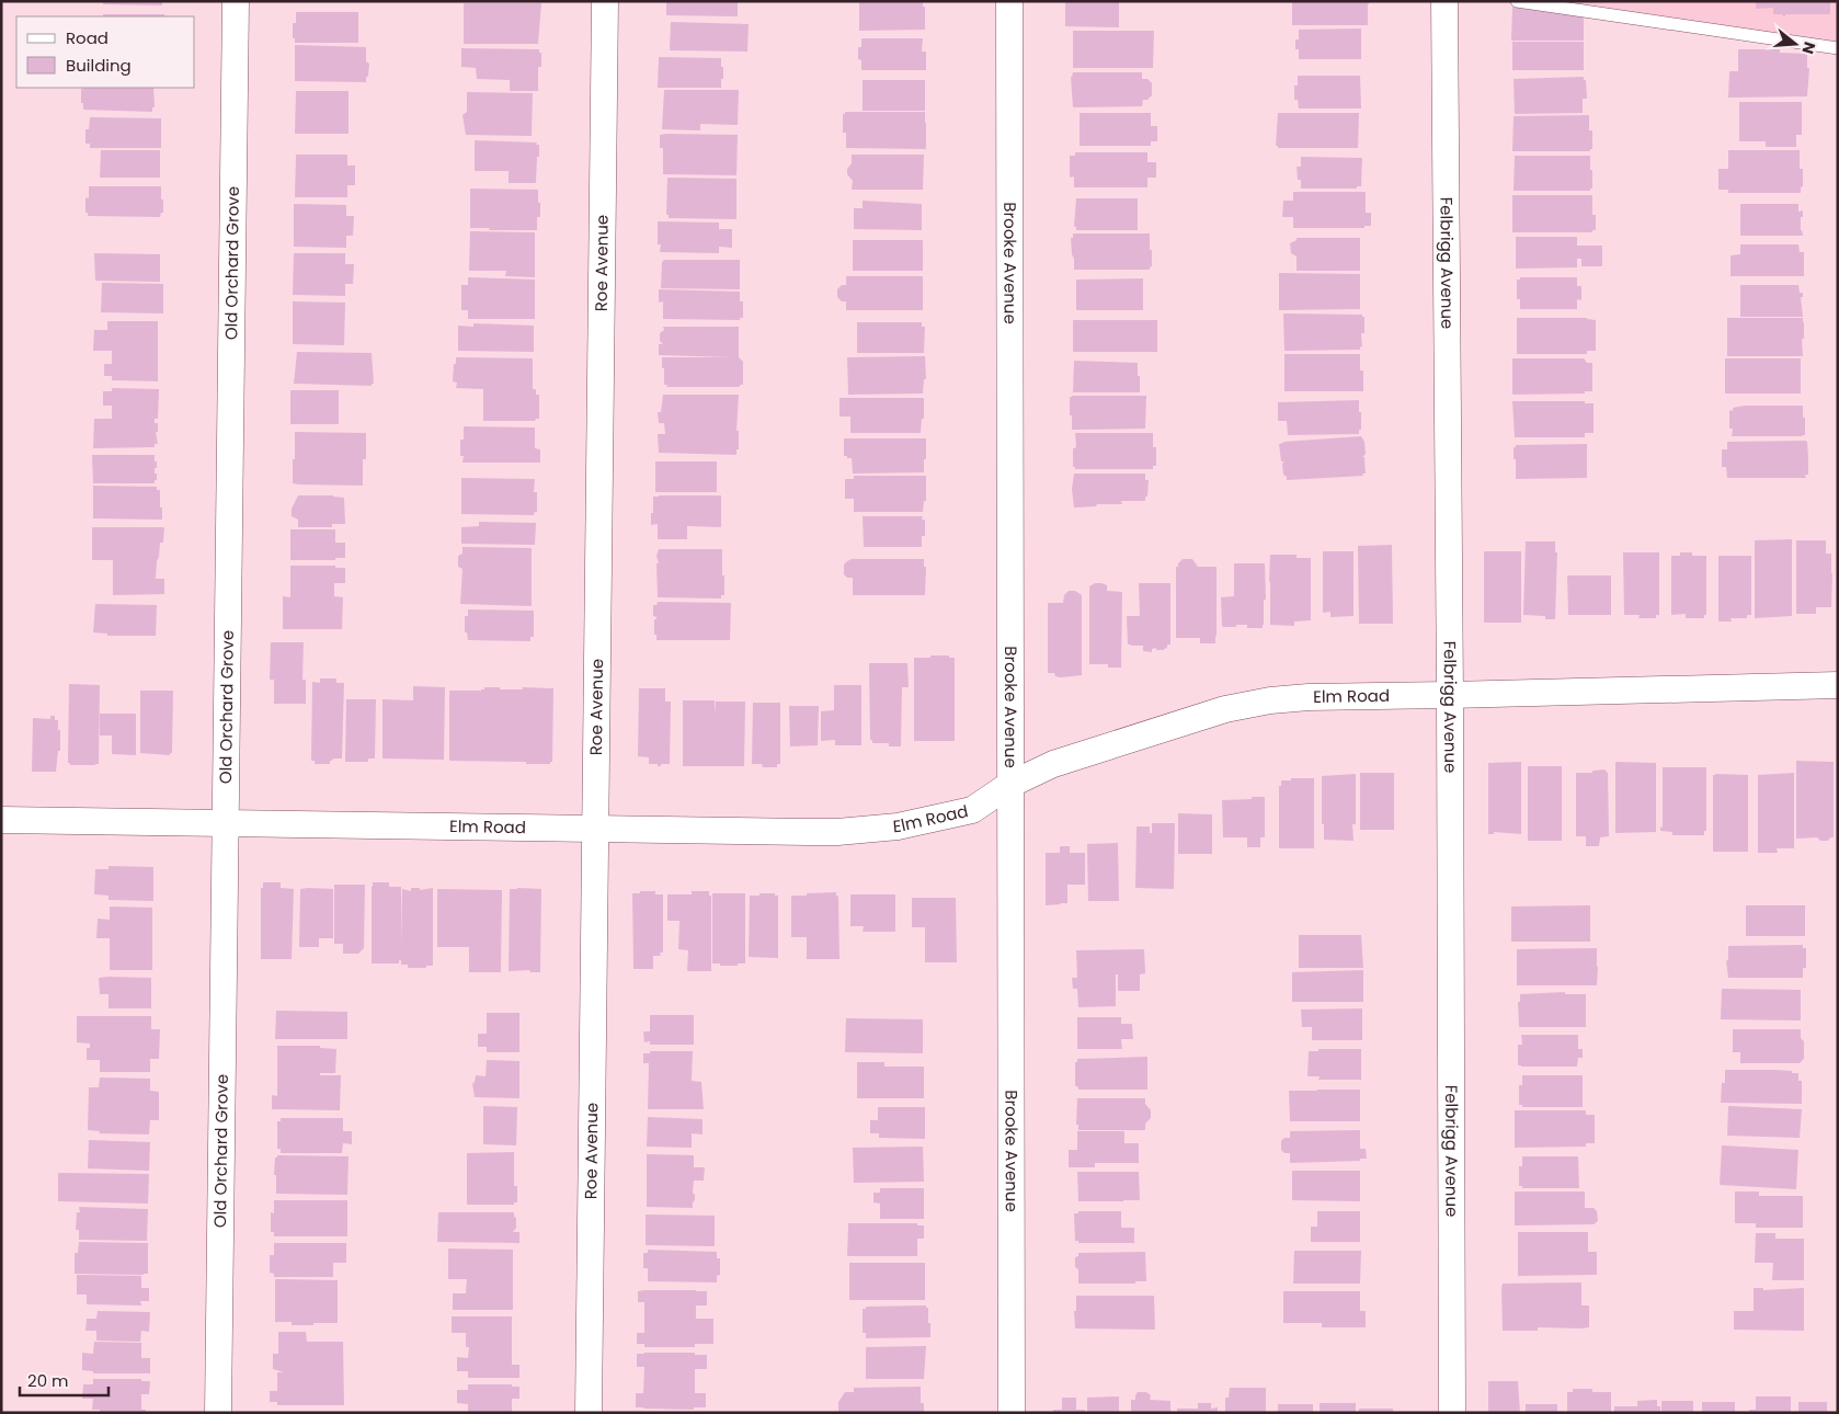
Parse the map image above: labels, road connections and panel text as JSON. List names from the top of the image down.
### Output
{
  "streets": {
    "street": [
      "Old Orchard Grove",
      "Roe Avenue",
      "Brooke Avenue",
      "Felbrigg Avenue",
      "Elm Road"
    ]
  },
  "crossings": [
    ["Old Orchard Grove", "Elm Road"],
    ["Roe Avenue", "Elm Road"],
    ["Brooke Avenue", "Elm Road"],
    ["Felbrigg Avenue", "Elm Road"]
  ],
  "legend": ["Road", "Building"],
  "scale_bar": "20 m",
  "north": "right"
}
